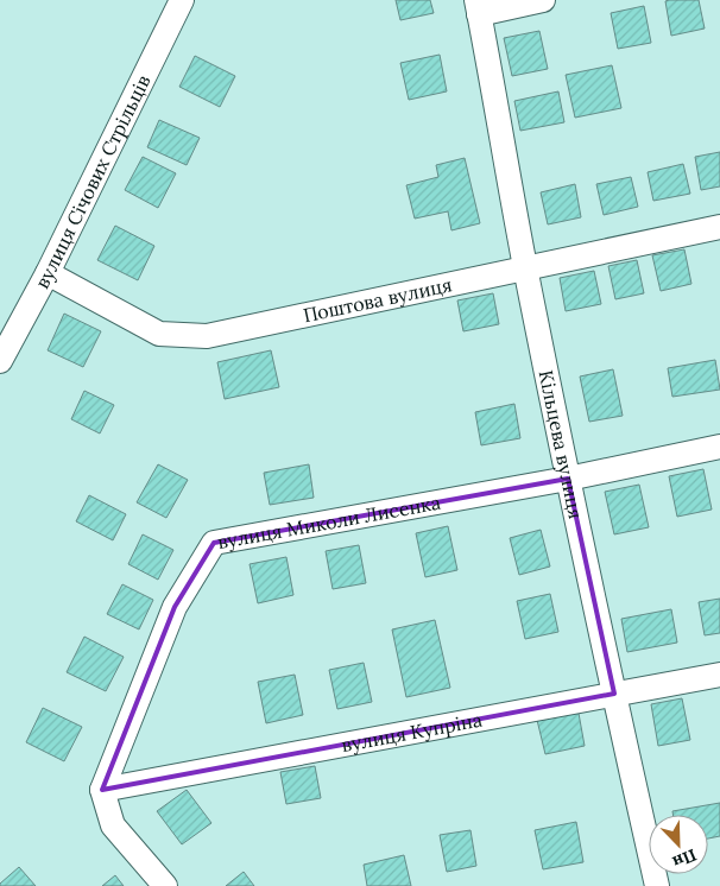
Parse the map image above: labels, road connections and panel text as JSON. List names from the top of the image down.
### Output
{
  "streets": {
    "street": [
      "вулиця Січових Стрільців",
      "Поштова вулиця",
      "Кільцева вулиця",
      "вулиця Миколи Лисенка",
      "вулиця Купріна"
    ]
  },
  "crossings": [
    ["вулиця Січових Стрільців", "Поштова вулиця"],
    ["Поштова вулиця", "Кільцева вулиця"],
    ["Кільцева вулиця", "вулиця Миколи Лисенка"],
    ["Кільцева вулиця", "вулиця Купріна"],
    ["вулиця Миколи Лисенка", "вулиця Купріна"]
  ],
  "north": "bottom right"
}
